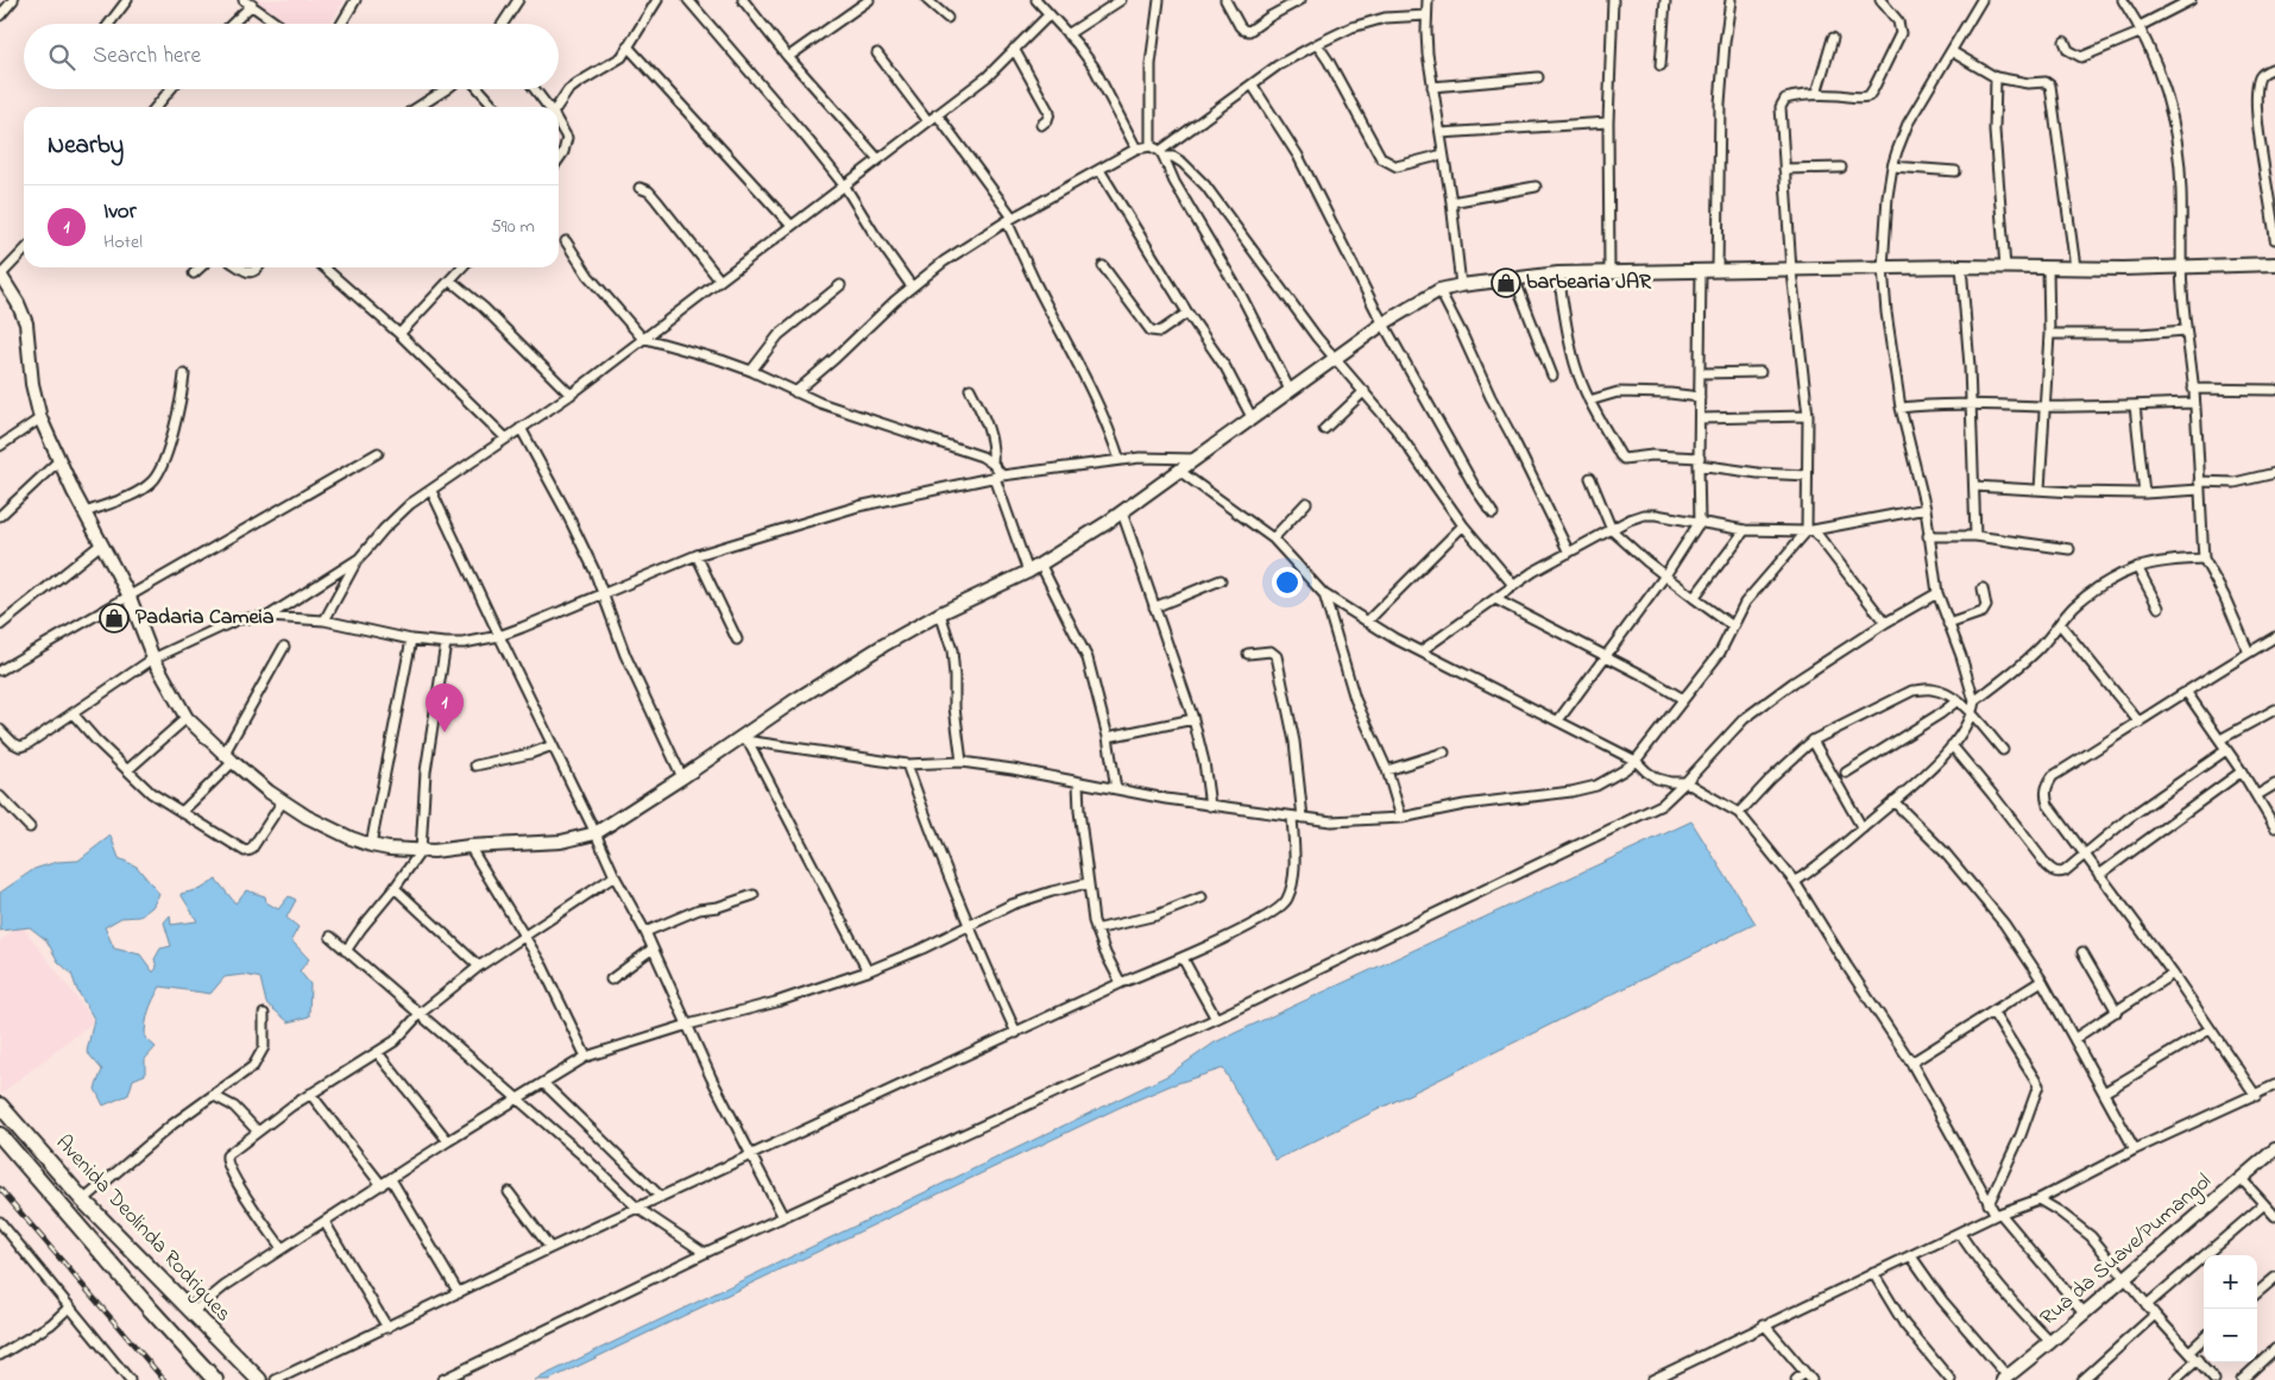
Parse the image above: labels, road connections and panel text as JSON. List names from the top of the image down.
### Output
{
  "streets": {
    "highway": ["Avenida Deolinda Rodrigues"],
    "street": ["Rua da Suave/Pumangol"]
  },
  "places": {
    "shop": ["barbearia JAR", "Padaria Cameia"]
  },
  "page": {
    "search": "Search here",
    "heading": "Nearby",
    "list": [
      {
        "mark": "1",
        "name": "Ivor",
        "note": "Hotel",
        "value": "590 m"
      }
    ],
    "pins": "1",
    "map_buttons": ["+", "−"]
  }
}
